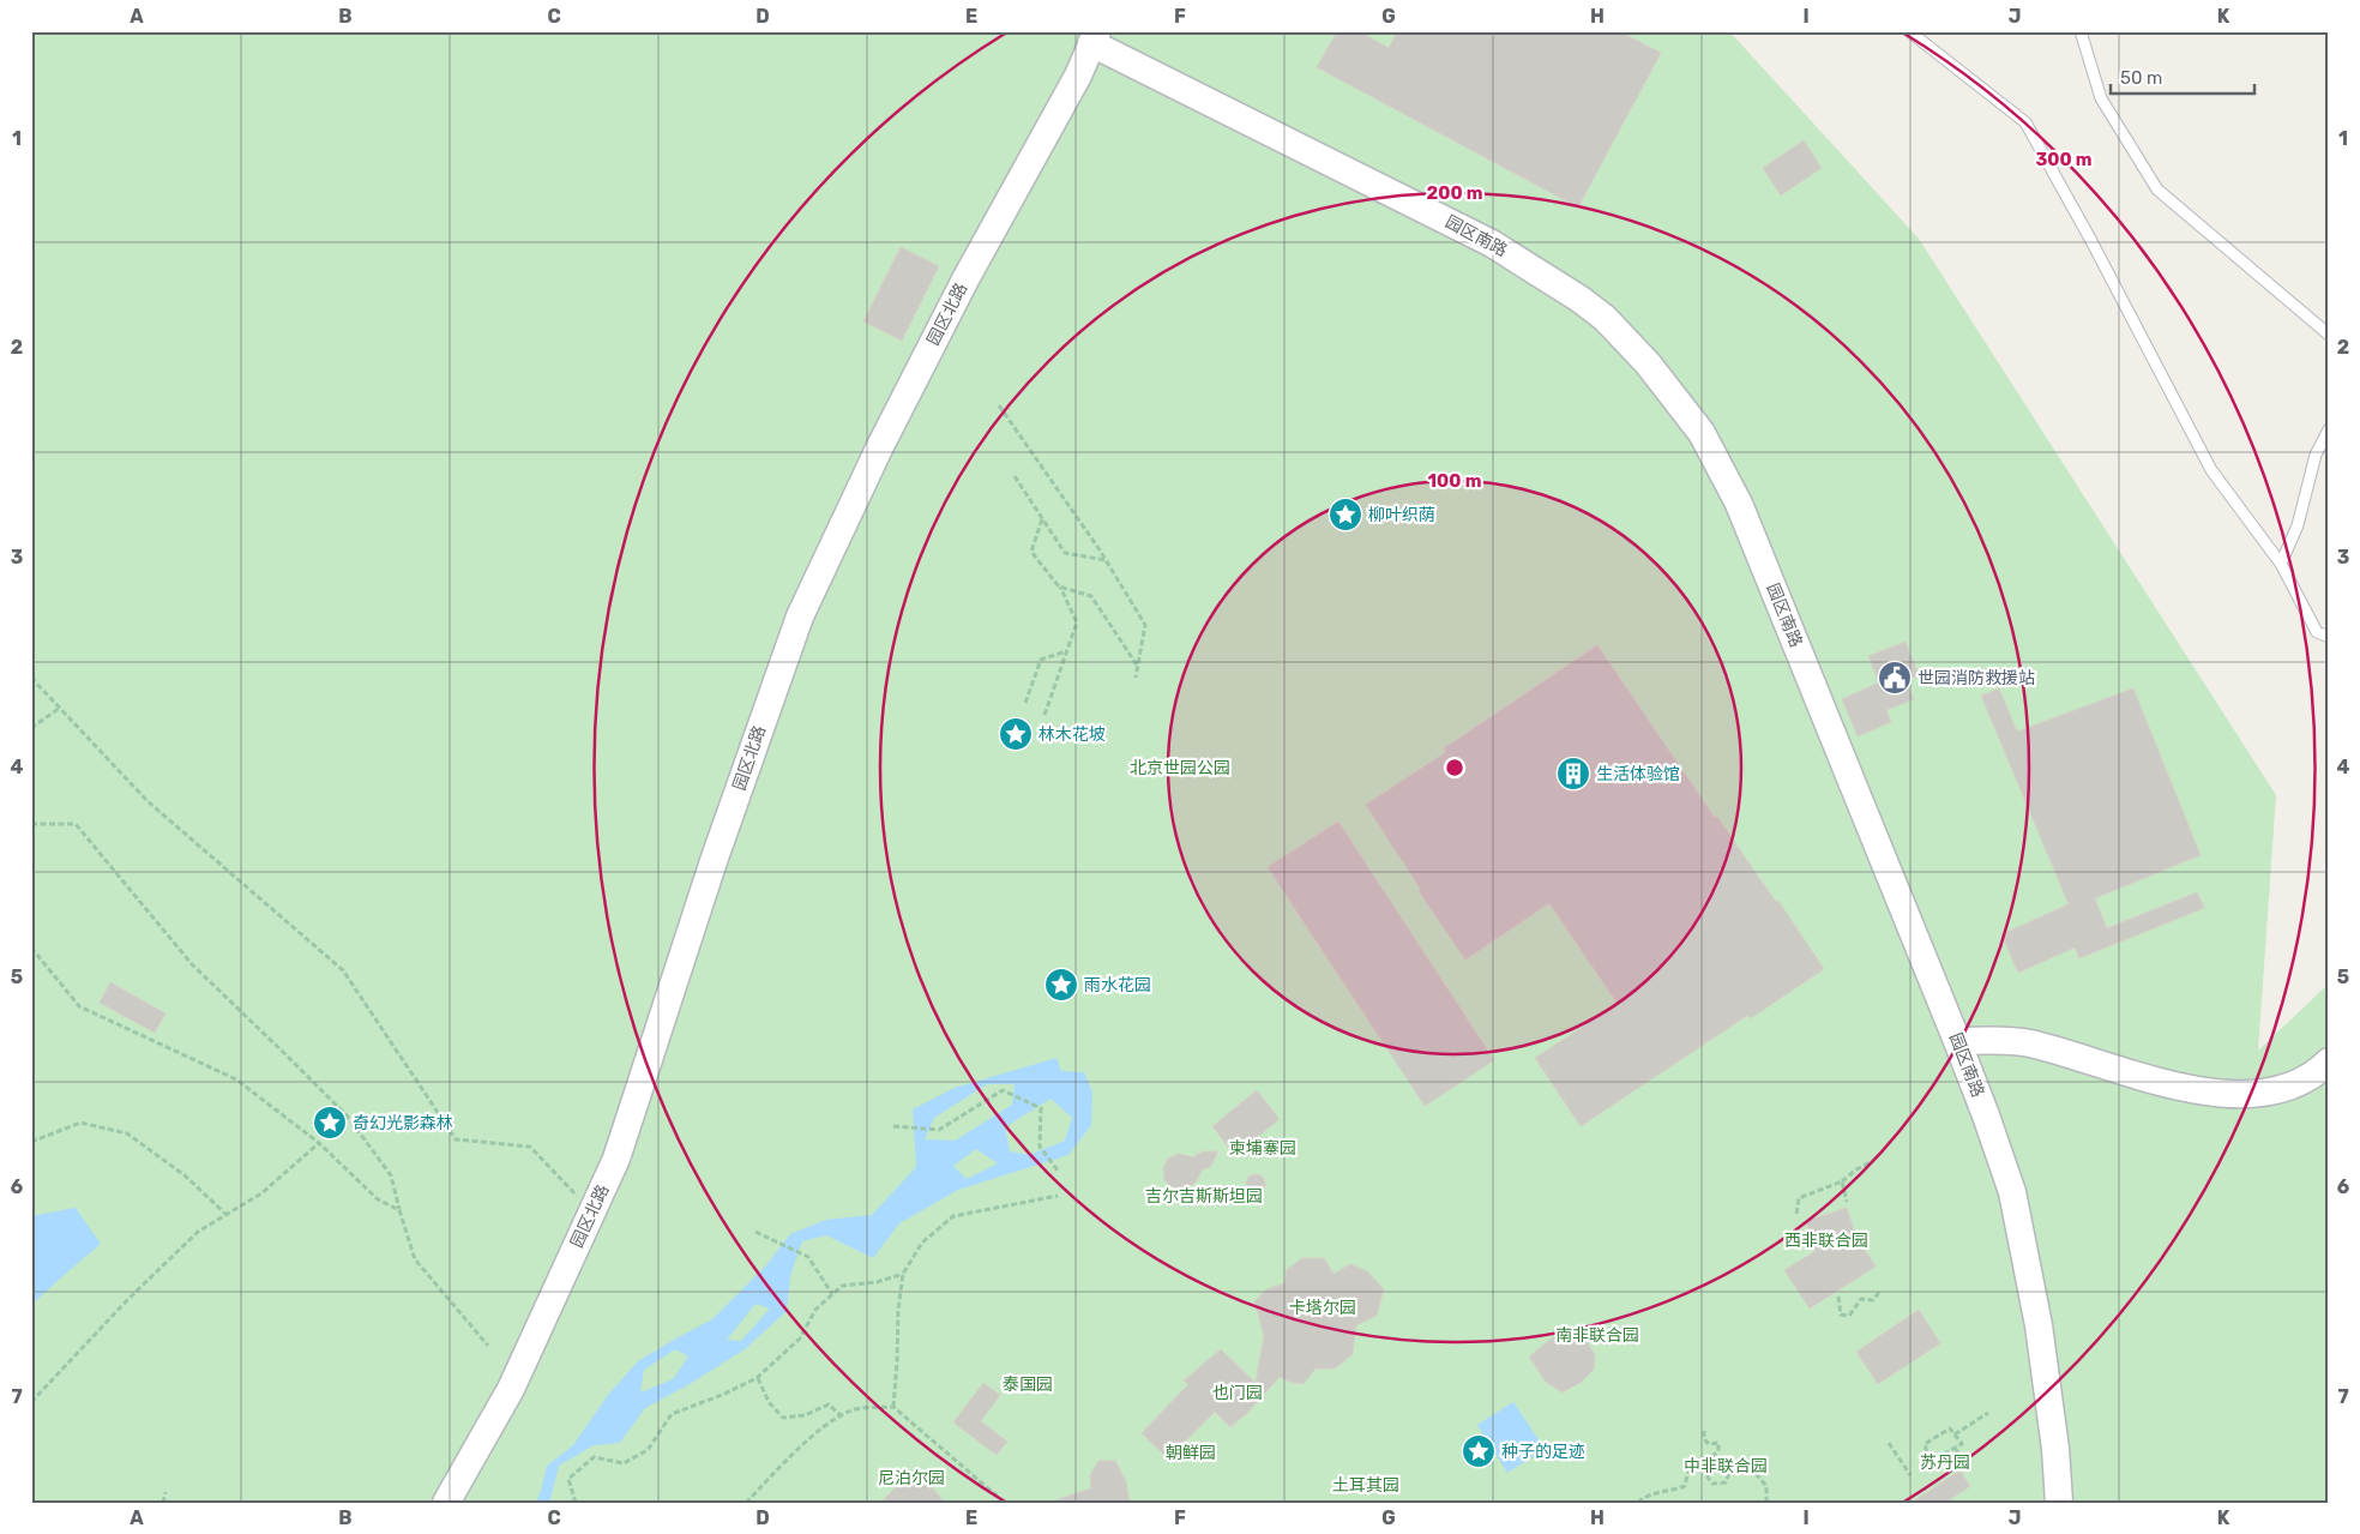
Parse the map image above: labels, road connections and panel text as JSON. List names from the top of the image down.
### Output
{
  "streets": {
    "street": ["园区南路", "园区北路"]
  },
  "crossings": [
    ["园区南路", "园区北路"]
  ],
  "parks": [
    "北京世园公园",
    "柬埔寨园",
    "吉尔吉斯斯坦园",
    "西非联合园",
    "卡塔尔园",
    "南非联合园",
    "泰国园",
    "也门园",
    "朝鲜园",
    "苏丹园",
    "中非联合园",
    "尼泊尔园",
    "土耳其园"
  ],
  "places": {
    "place": [
      "柳叶织荫",
      "林木花坡",
      "雨水花园",
      "奇幻光影森林",
      "种子的足迹"
    ],
    "public building": ["世园消防救援站"],
    "building": ["生活体验馆"]
  },
  "scale_bar": "50 m",
  "grid": {
    "columns": [
      "A",
      "B",
      "C",
      "D",
      "E",
      "F",
      "G",
      "H",
      "I",
      "J",
      "K"
    ],
    "rows": [
      "1",
      "2",
      "3",
      "4",
      "5",
      "6",
      "7"
    ]
  },
  "rings": ["300 m", "200 m", "100 m"]
}
